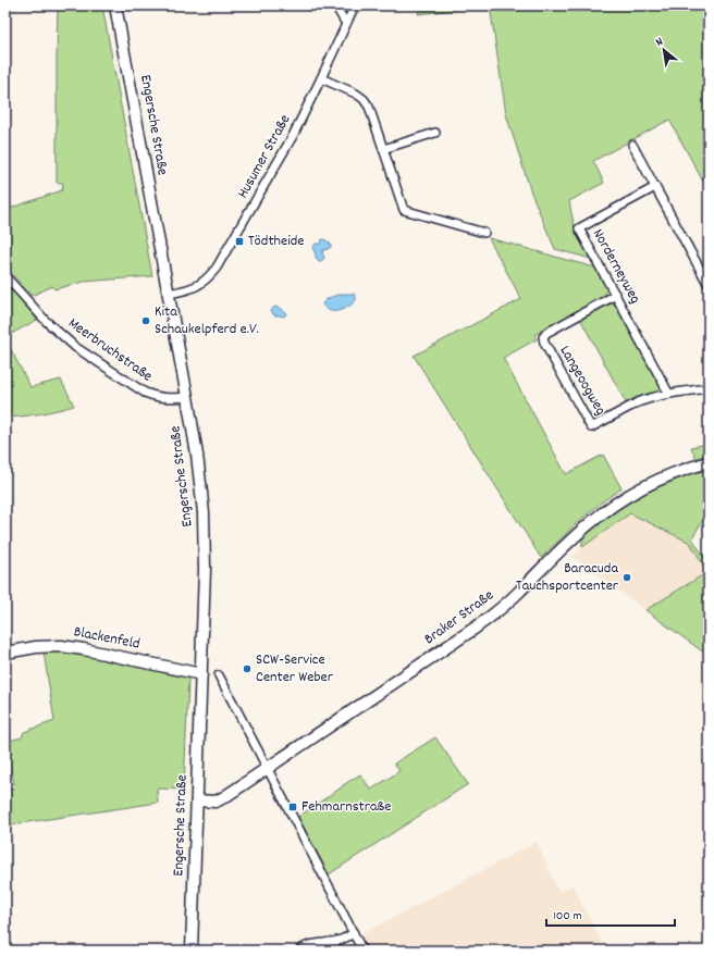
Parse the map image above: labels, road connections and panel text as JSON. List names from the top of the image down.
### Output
{
  "streets": {
    "main road": ["Engersche Straße", "Braker Straße", "Blackenfeld"],
    "street": [
      "Husumer Straße",
      "Norderneyweg",
      "Meerbruchstraße",
      "Langeoogweg"
    ]
  },
  "crossings": [
    ["Engersche Straße", "Husumer Straße"],
    ["Engersche Straße", "Meerbruchstraße"],
    ["Engersche Straße", "Braker Straße"],
    ["Engersche Straße", "Blackenfeld"],
    ["Norderneyweg", "Langeoogweg"]
  ],
  "places": {
    "transit": ["Tödtheide", "Fehmarnstraße"],
    "other": ["Kita Schaukelpferd e.V.", "Baracuda Tauchsportcenter", "SCW-Service Center Weber"]
  },
  "scale_bar": "100 m",
  "north": "top left"
}
